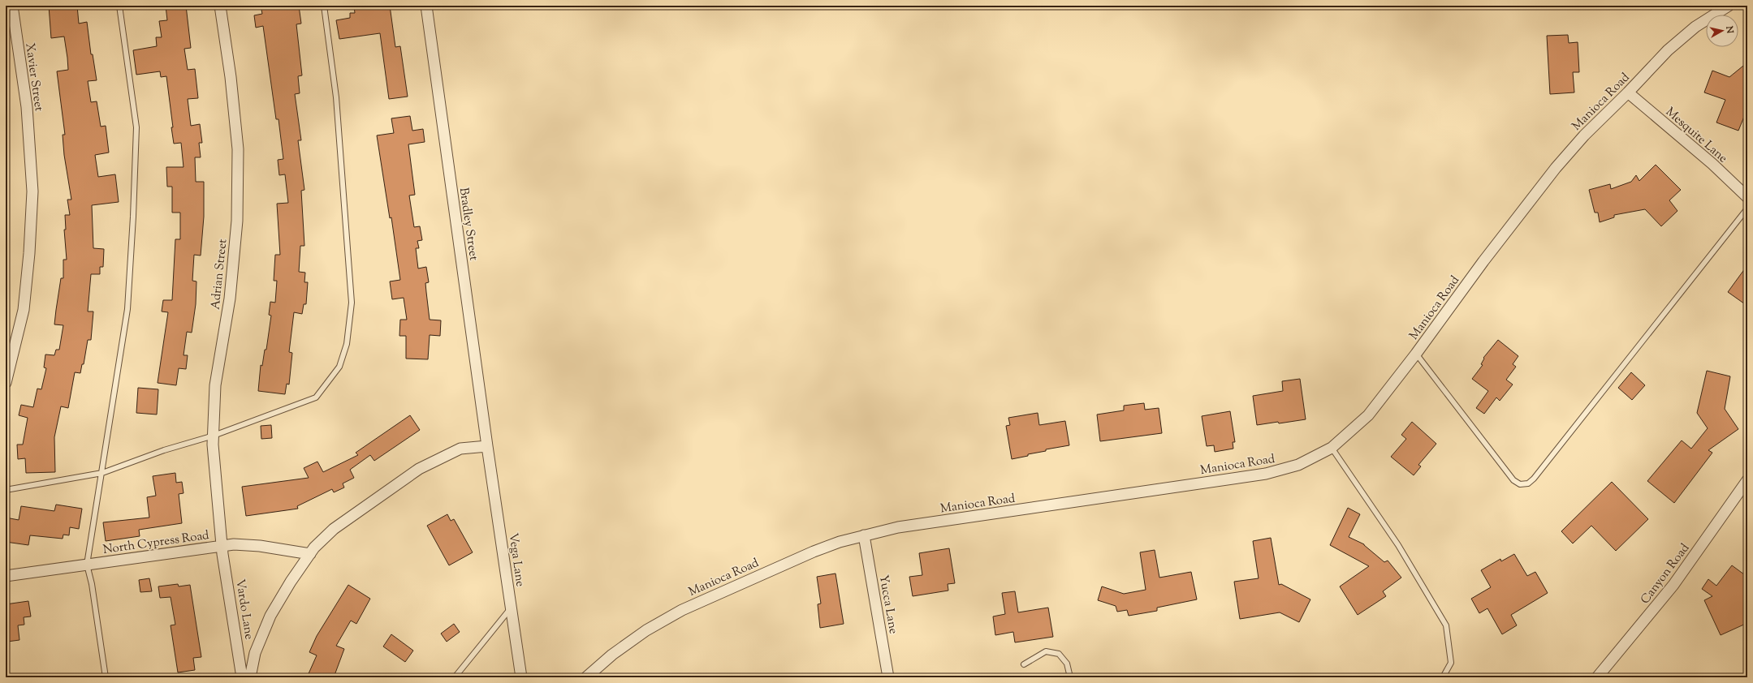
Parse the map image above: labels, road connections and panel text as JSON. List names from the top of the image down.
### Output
{
  "streets": {
    "street": [
      "Xavier Street",
      "Manioca Road",
      "Mesquite Lane",
      "Bradley Street",
      "Adrian Street",
      "North Cypress Road",
      "Vega Lane",
      "Canyon Road",
      "Yucca Lane",
      "Vardo Lane"
    ]
  },
  "crossings": [
    ["Manioca Road", "Mesquite Lane"],
    ["Manioca Road", "Yucca Lane"],
    ["Bradley Street", "Vega Lane"],
    ["Adrian Street", "North Cypress Road"],
    ["Adrian Street", "Vardo Lane"],
    ["North Cypress Road", "Vardo Lane"]
  ],
  "north": "right"
}
